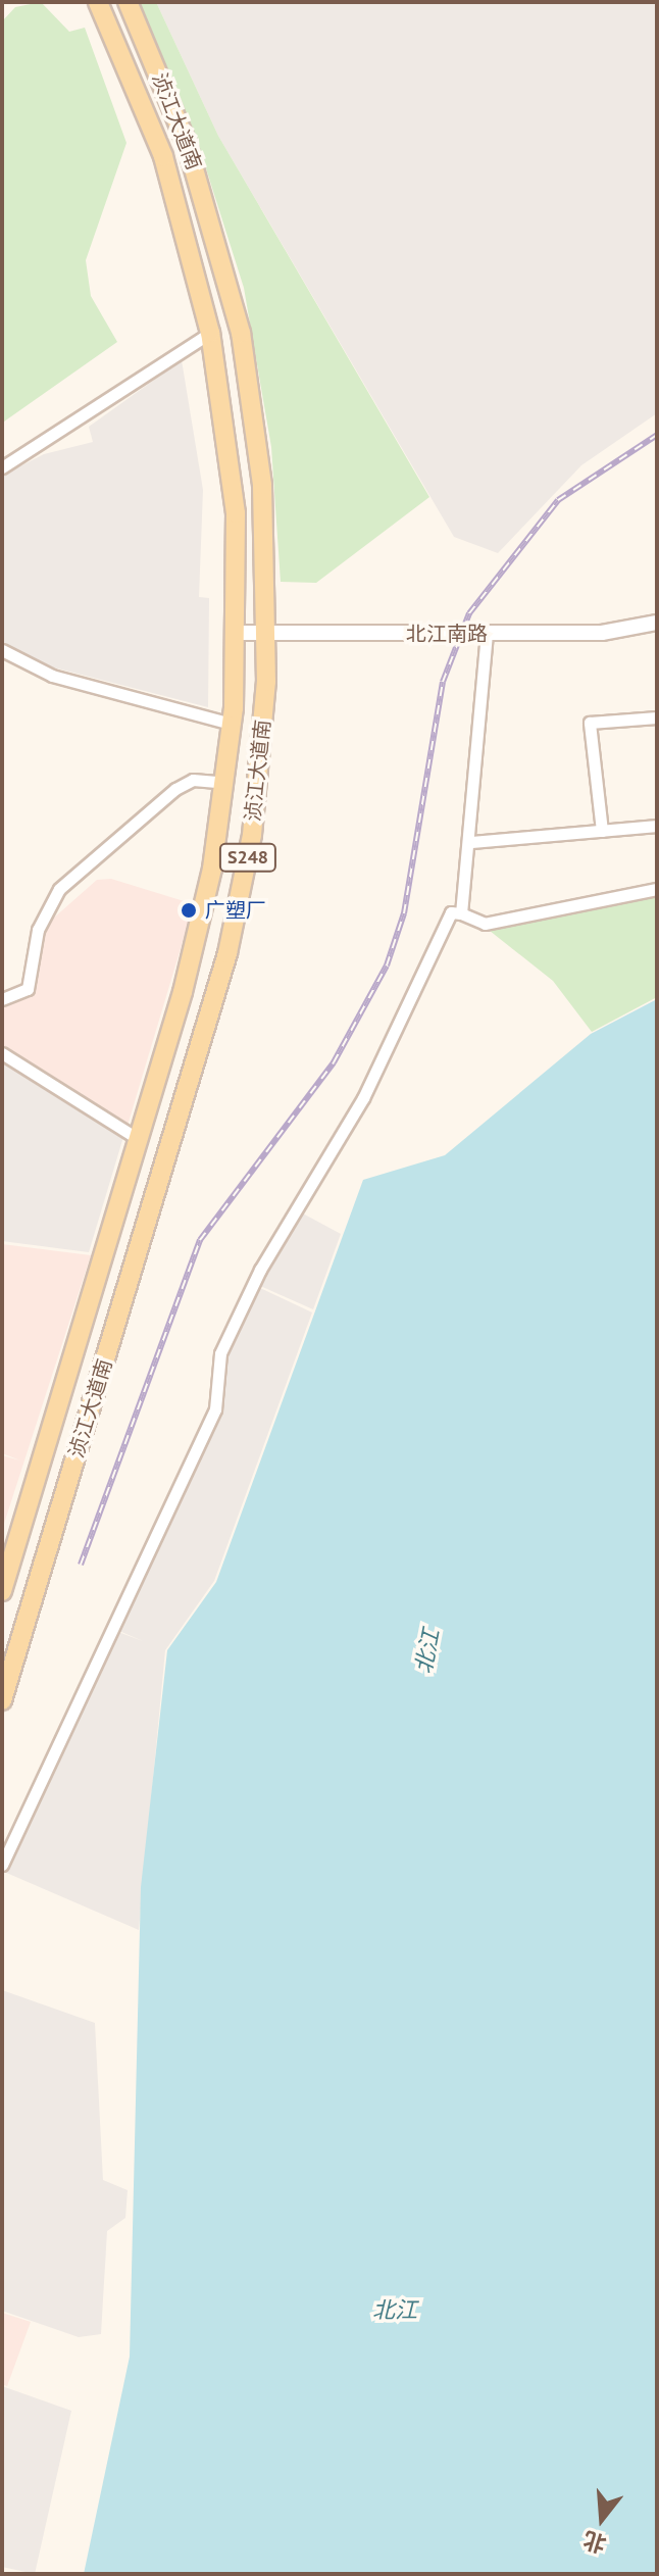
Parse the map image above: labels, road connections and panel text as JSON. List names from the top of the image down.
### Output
{
  "streets": {
    "main road": ["浈江大道南", "S248"],
    "street": ["北江南路"]
  },
  "crossings": [
    ["浈江大道南", "北江南路"]
  ],
  "water": ["北江"],
  "places": ["广塑厂"],
  "north": "bottom"
}
